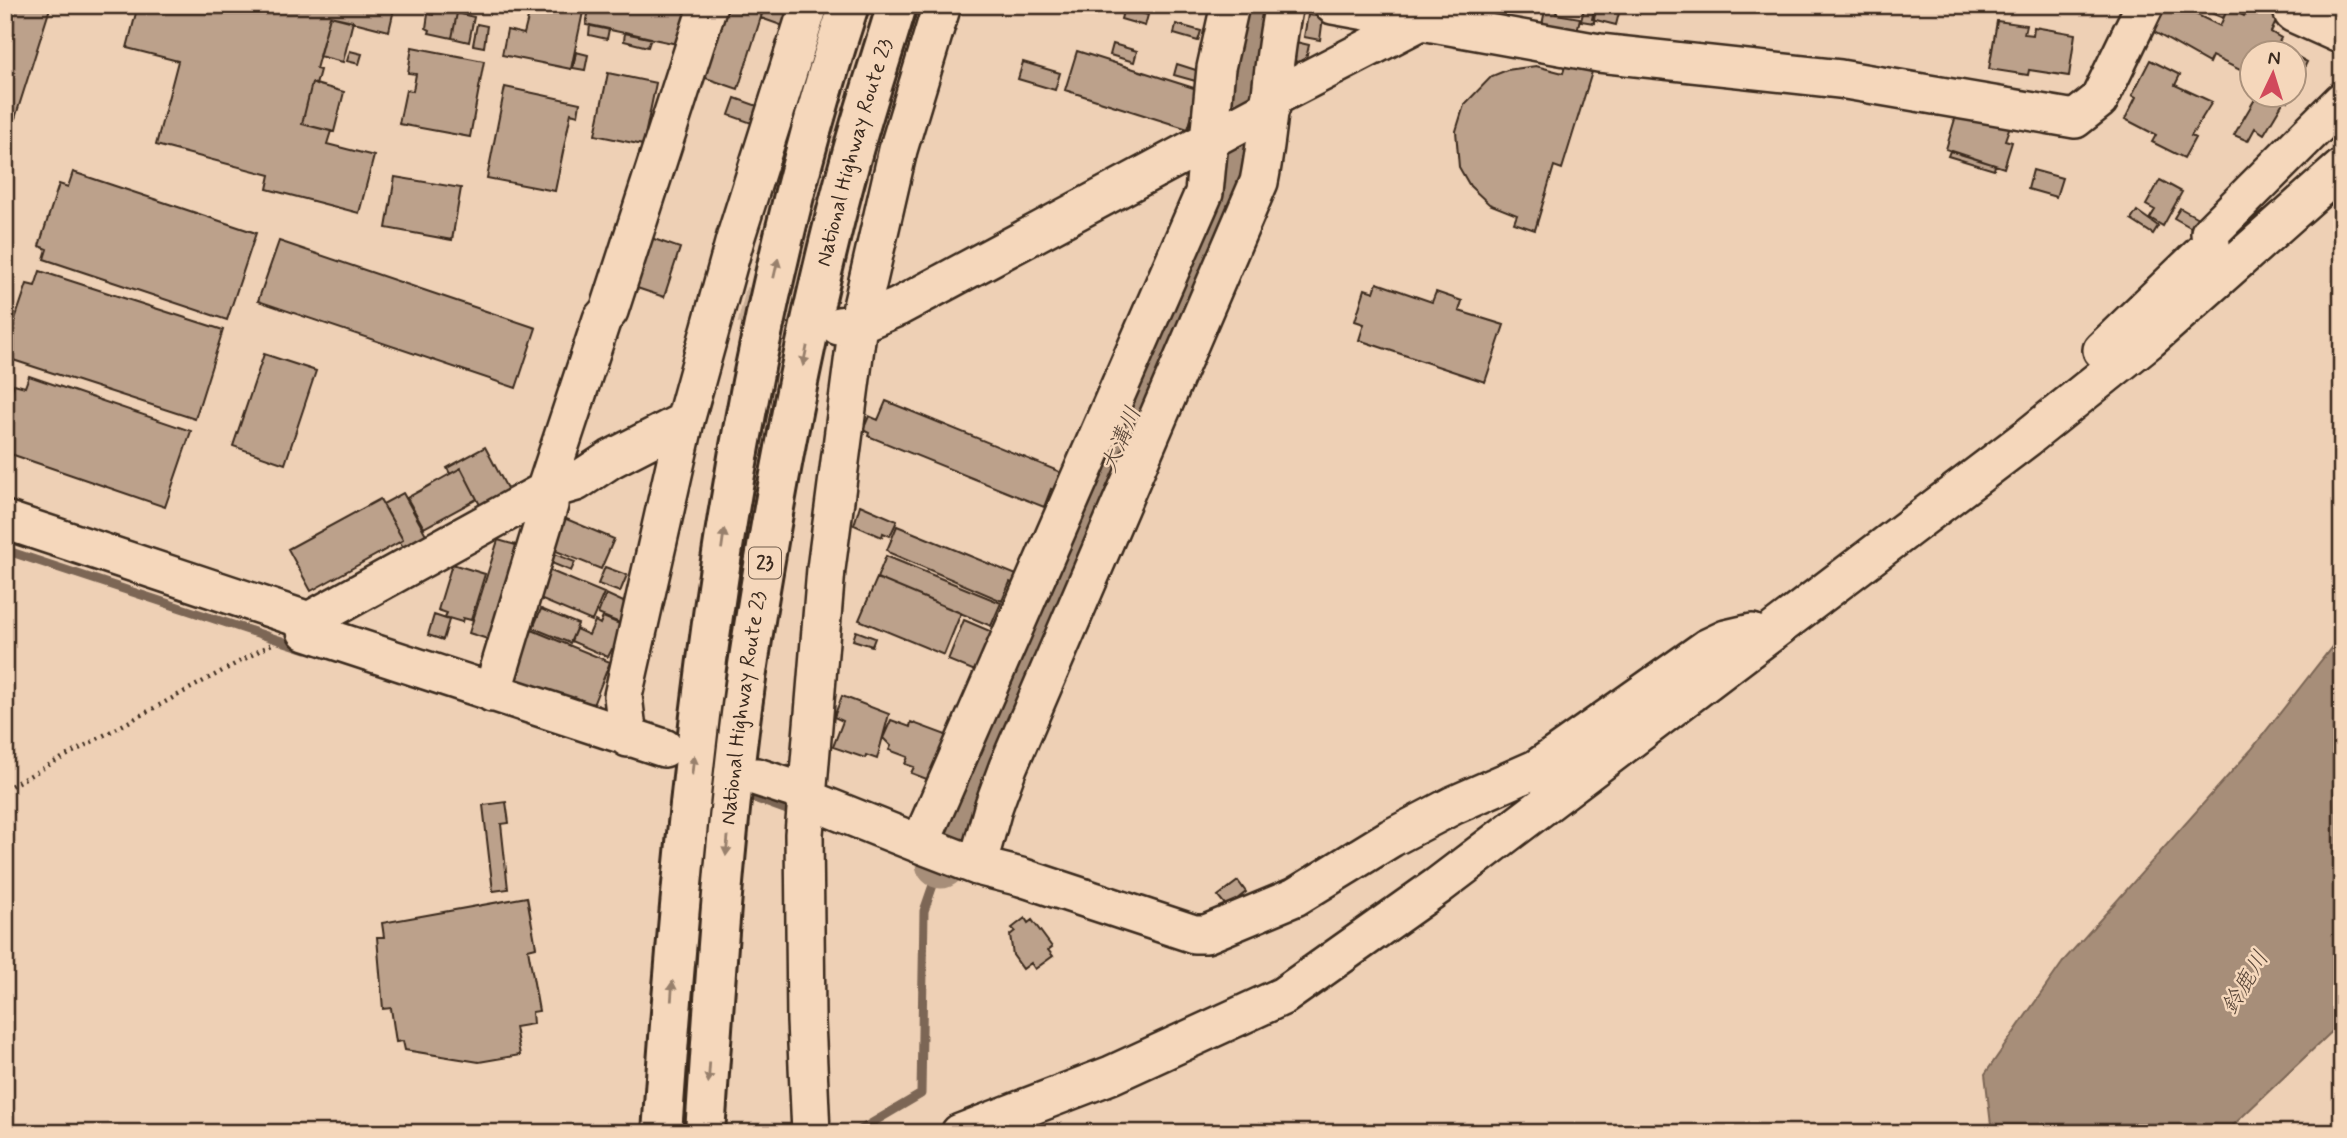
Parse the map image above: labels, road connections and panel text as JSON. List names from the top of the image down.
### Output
{
  "streets": {
    "highway": ["National Highway Route 23", "23"]
  },
  "water": ["大溝川", "鈴鹿川"],
  "north": "top"
}
